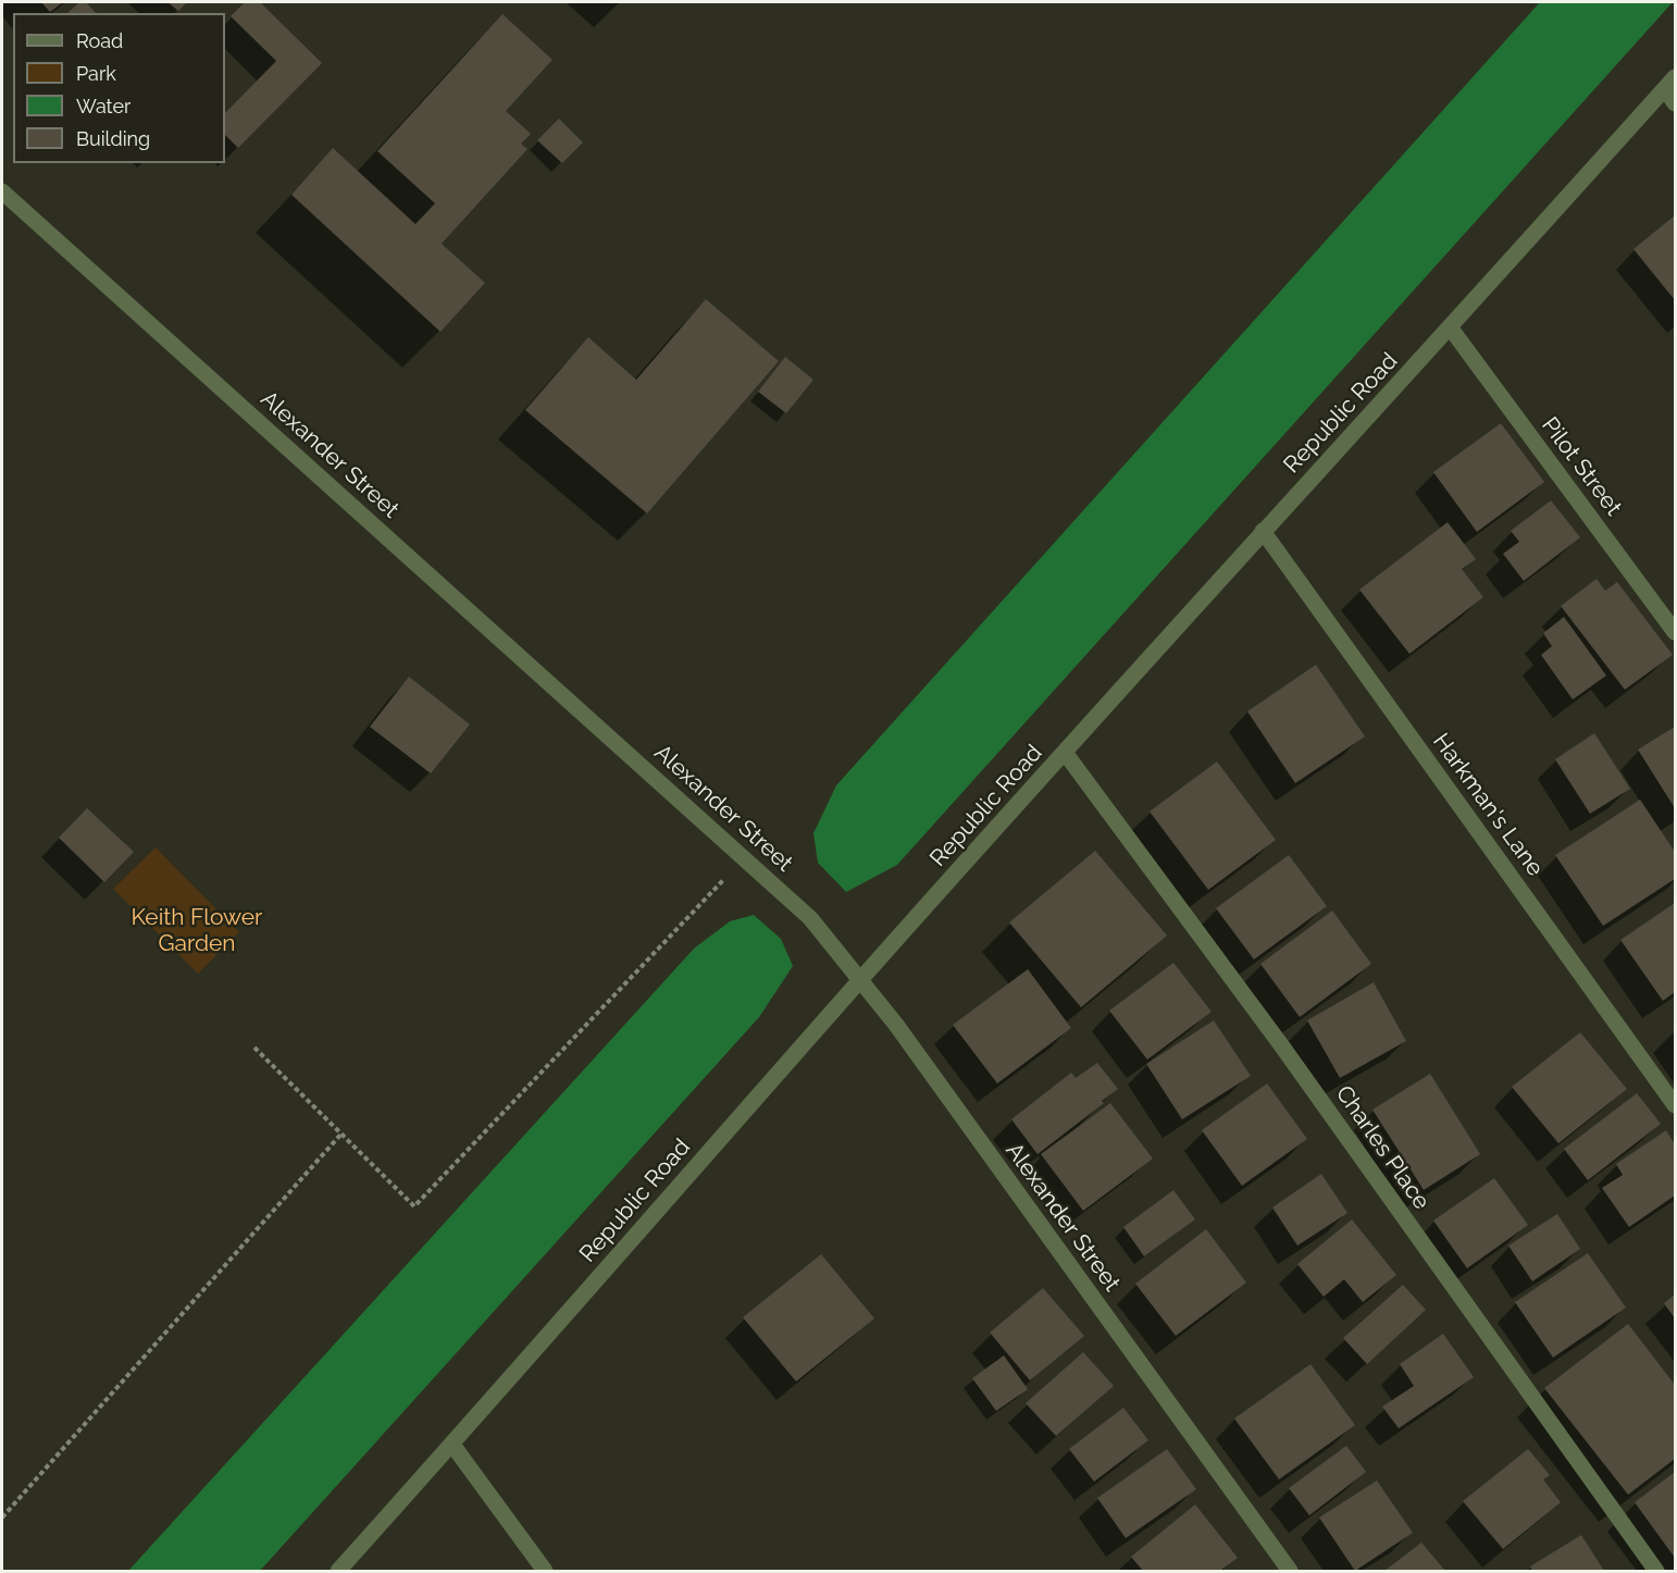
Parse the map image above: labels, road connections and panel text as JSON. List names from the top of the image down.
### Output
{
  "streets": {
    "street": [
      "Republic Road",
      "Alexander Street",
      "Pilot Street",
      "Harkman's Lane",
      "Charles Place"
    ]
  },
  "crossings": [
    ["Republic Road", "Alexander Street"],
    ["Republic Road", "Pilot Street"],
    ["Republic Road", "Harkman's Lane"],
    ["Republic Road", "Charles Place"]
  ],
  "parks": ["Keith Flower Garden"],
  "legend": [
    "Road",
    "Park",
    "Water",
    "Building"
  ]
}
